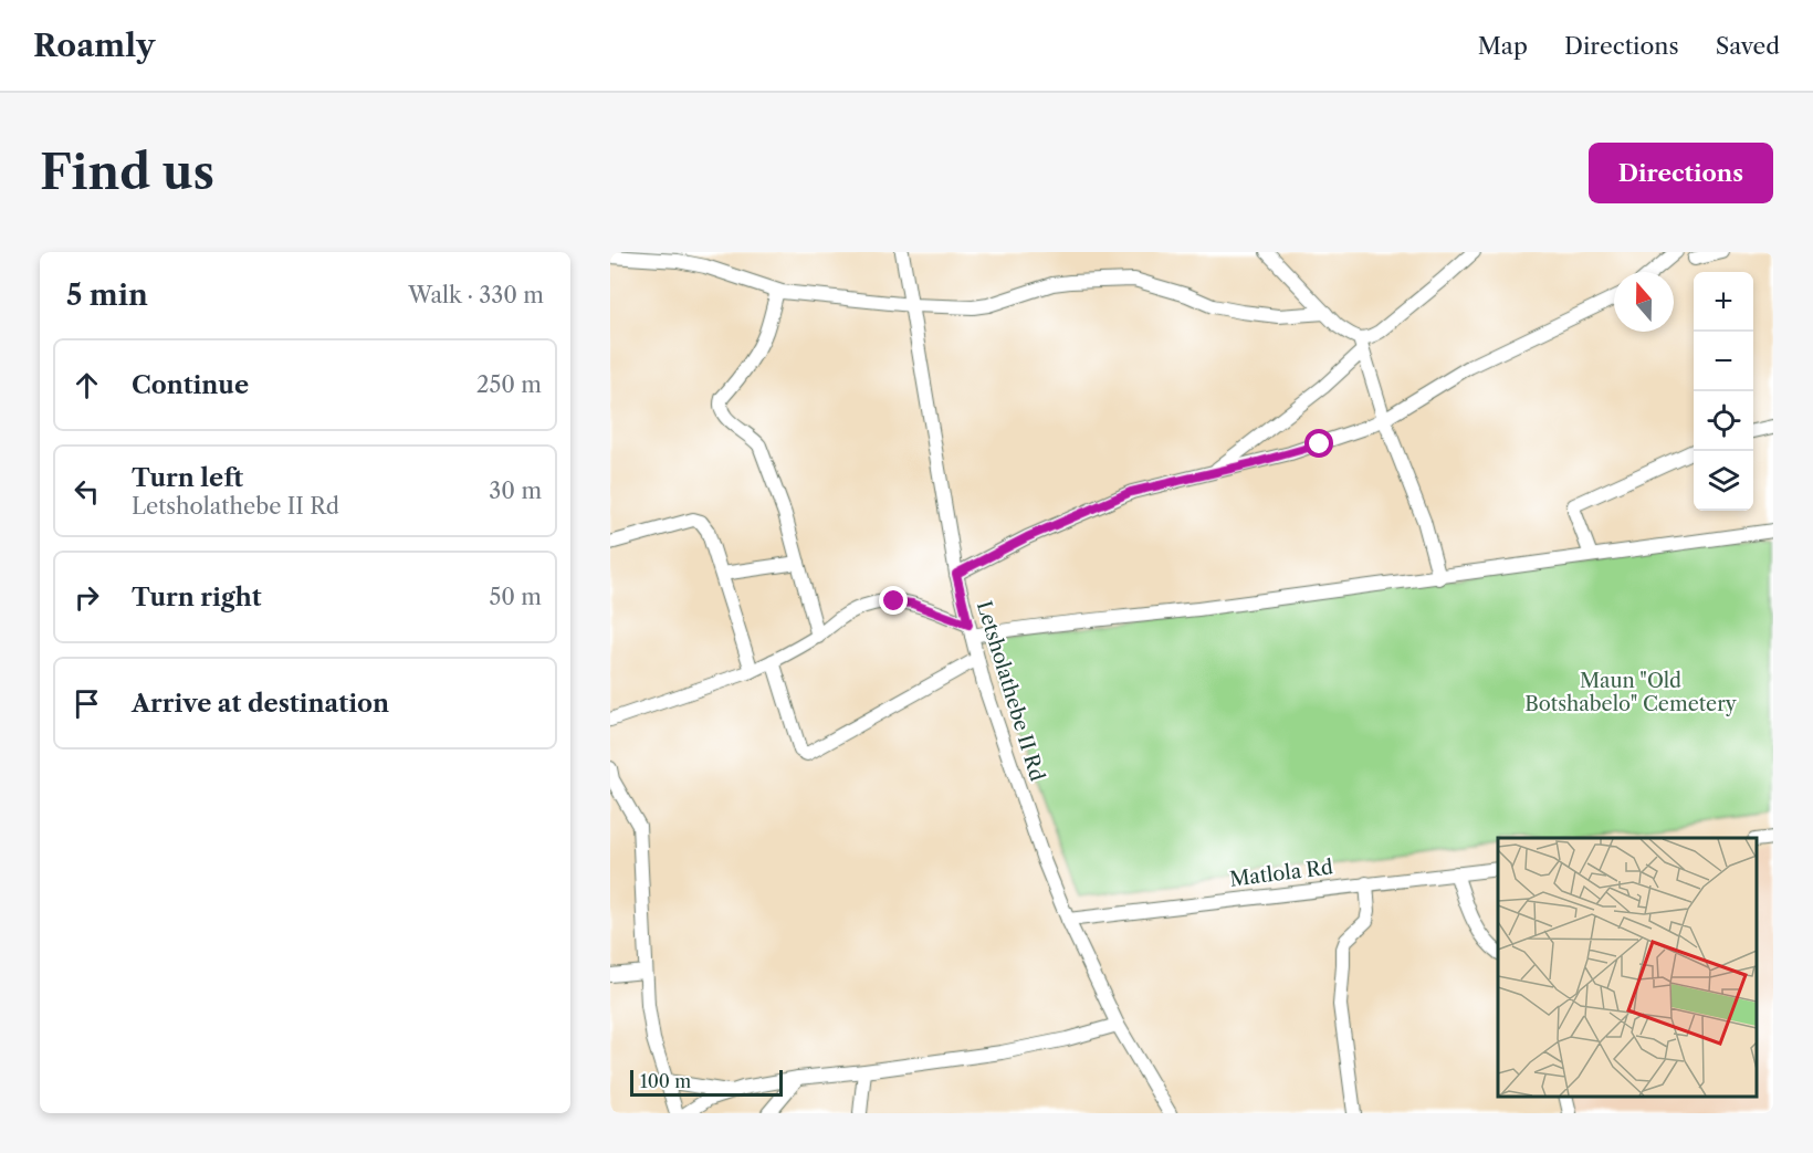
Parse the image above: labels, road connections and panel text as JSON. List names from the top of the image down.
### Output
{
  "streets": {
    "street": ["Letsholathebe II Rd", "Matlola Rd"]
  },
  "crossings": [
    ["Letsholathebe II Rd", "Matlola Rd"]
  ],
  "parks": ["Maun \"Old Botshabelo\" Cemetery"],
  "scale_bar": "100 m",
  "north": "top",
  "page": {
    "header": "Roamly",
    "nav": ["Map", "Directions", "Saved"],
    "buttons": "Directions",
    "title": "Find us",
    "heading": ["5 min", "Walk · 330 m"],
    "map_buttons": ["+", "−"],
    "list": [
      ["Continue", "250 m"],
      ["Turn left", "Letsholathebe II Rd", "30 m"],
      ["Turn right", "50 m"],
      "Arrive at destination"
    ],
    "scale": "100 m"
  }
}
